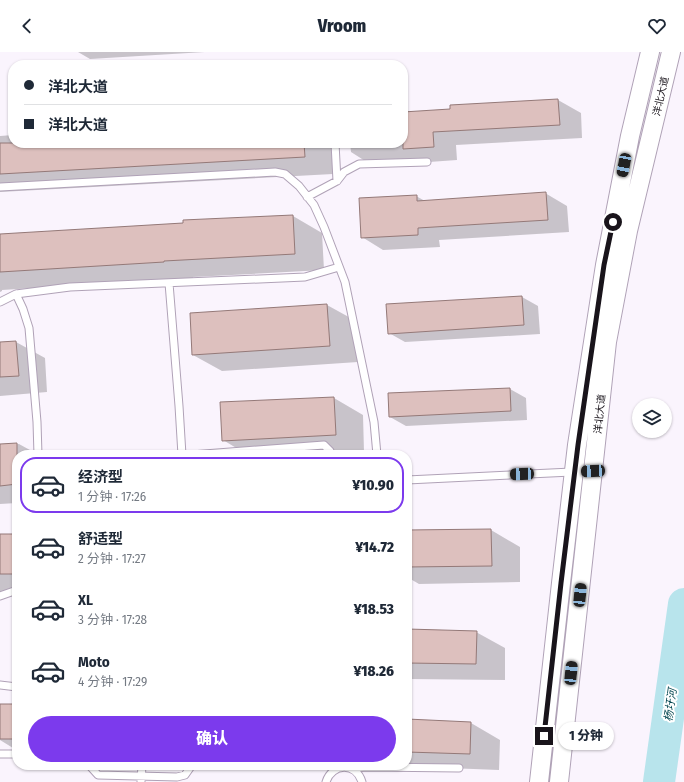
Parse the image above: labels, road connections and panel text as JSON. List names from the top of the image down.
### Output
{
  "streets": {
    "street": ["洋北大道"]
  },
  "water": ["杨圩河"],
  "page": {
    "header": "Vroom",
    "banner": ["洋北大道", "洋北大道"],
    "list": [
      {
        "name": "经济型",
        "note": "1 分钟 · 17:26",
        "value": "¥10.90"
      },
      {
        "name": "舒适型",
        "note": "2 分钟 · 17:27",
        "value": "¥14.72"
      },
      {
        "name": "XL",
        "note": "3 分钟 · 17:28",
        "value": "¥18.53"
      },
      {
        "name": "Moto",
        "note": "4 分钟 · 17:29",
        "value": "¥18.26"
      }
    ],
    "buttons": "确认",
    "bubble": "1 分钟"
  }
}
